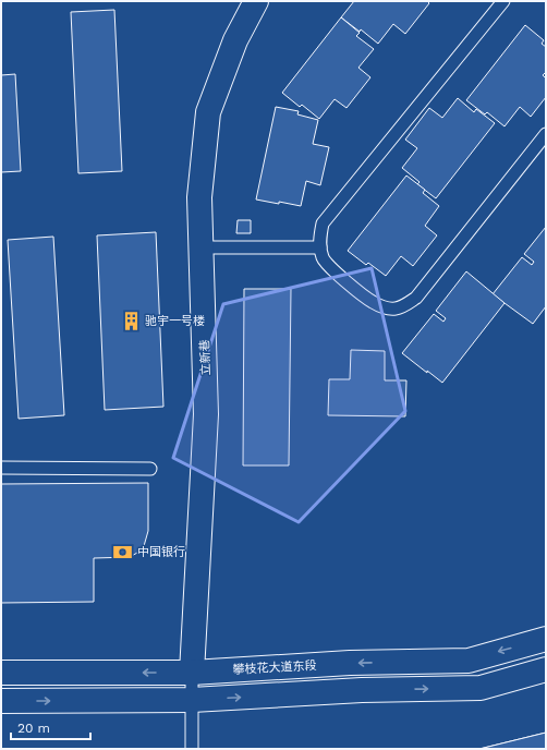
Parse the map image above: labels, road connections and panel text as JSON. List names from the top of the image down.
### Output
{
  "streets": {
    "main road": ["立新巷", "攀枝花大道东段"]
  },
  "crossings": [
    ["立新巷", "攀枝花大道东段"]
  ],
  "places": {
    "building": ["驰宇一号楼"],
    "bank": ["中国银行"]
  },
  "scale_bar": "20 m"
}
